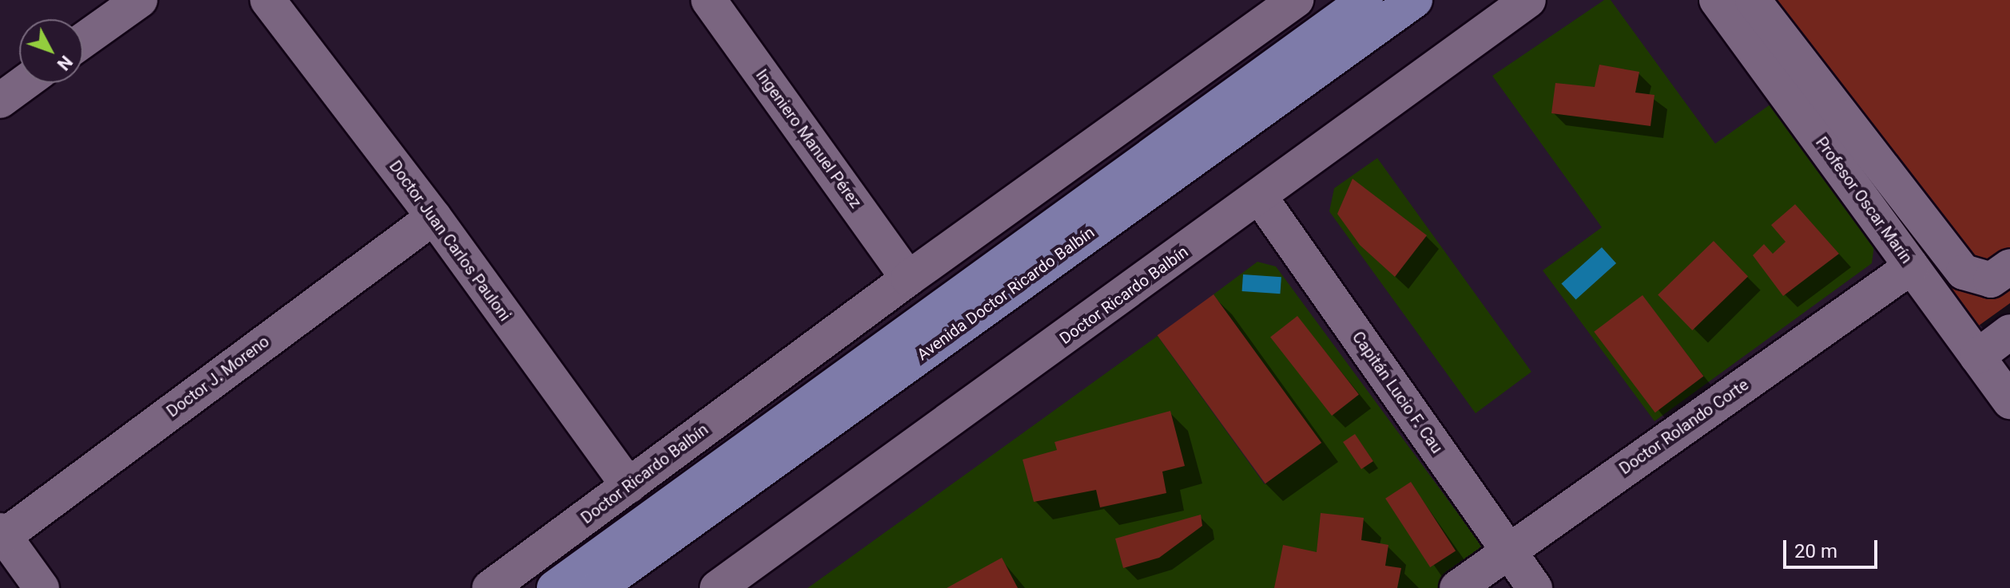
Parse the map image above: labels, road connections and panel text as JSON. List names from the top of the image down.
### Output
{
  "streets": {
    "main road": ["Avenida Doctor Ricardo Balbín"],
    "street": [
      "Ingeniero Manuel Pérez",
      "Profesor Oscar Marín",
      "Doctor Juan Carlos Pauloni",
      "Doctor Ricardo Balbín",
      "Doctor J. Moreno",
      "Capitán Lucio F. Cau",
      "Doctor Rolando Corte"
    ]
  },
  "crossings": [
    ["Ingeniero Manuel Pérez", "Doctor Ricardo Balbín"],
    ["Profesor Oscar Marín", "Doctor Rolando Corte"],
    ["Doctor Juan Carlos Pauloni", "Doctor Ricardo Balbín"],
    ["Doctor Juan Carlos Pauloni", "Doctor J. Moreno"],
    ["Doctor Ricardo Balbín", "Capitán Lucio F. Cau"],
    ["Capitán Lucio F. Cau", "Doctor Rolando Corte"]
  ],
  "scale_bar": "20 m",
  "north": "bottom right"
}
